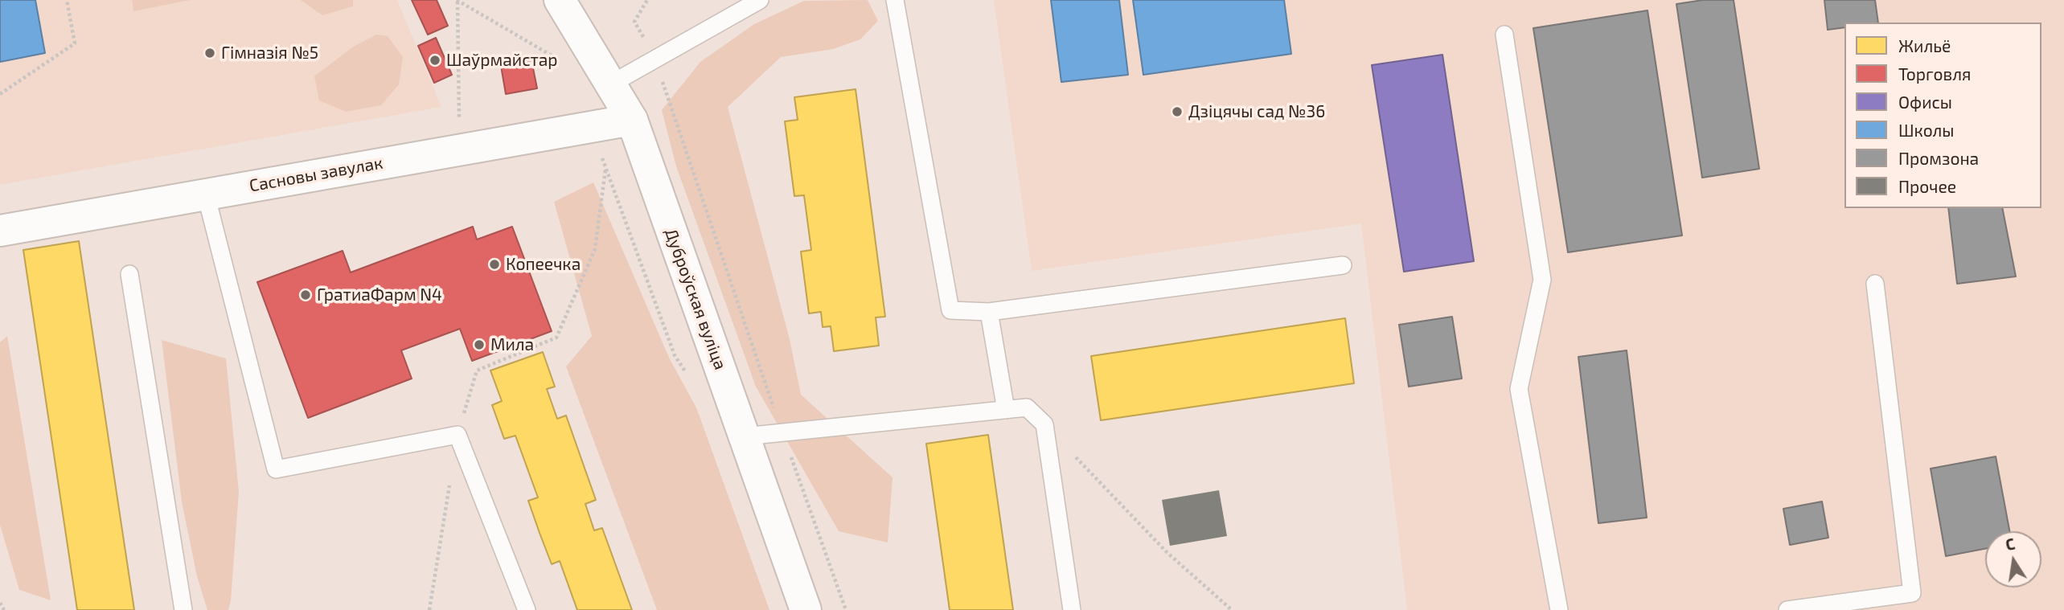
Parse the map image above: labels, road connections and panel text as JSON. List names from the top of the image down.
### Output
{
  "streets": {
    "main road": ["Сасновы завулак", "Дуброўская вуліца"]
  },
  "crossings": [
    ["Сасновы завулак", "Дуброўская вуліца"]
  ],
  "places": [
    "Гімназія №5",
    "Шаўрмайстар",
    "Дзіцячы сад №36",
    "Копеечка",
    "ГратиаФарм N4",
    "Мила"
  ],
  "legend": [
    "Жильё",
    "Торговля",
    "Офисы",
    "Школы",
    "Промзона",
    "Прочее"
  ],
  "north": "top"
}
